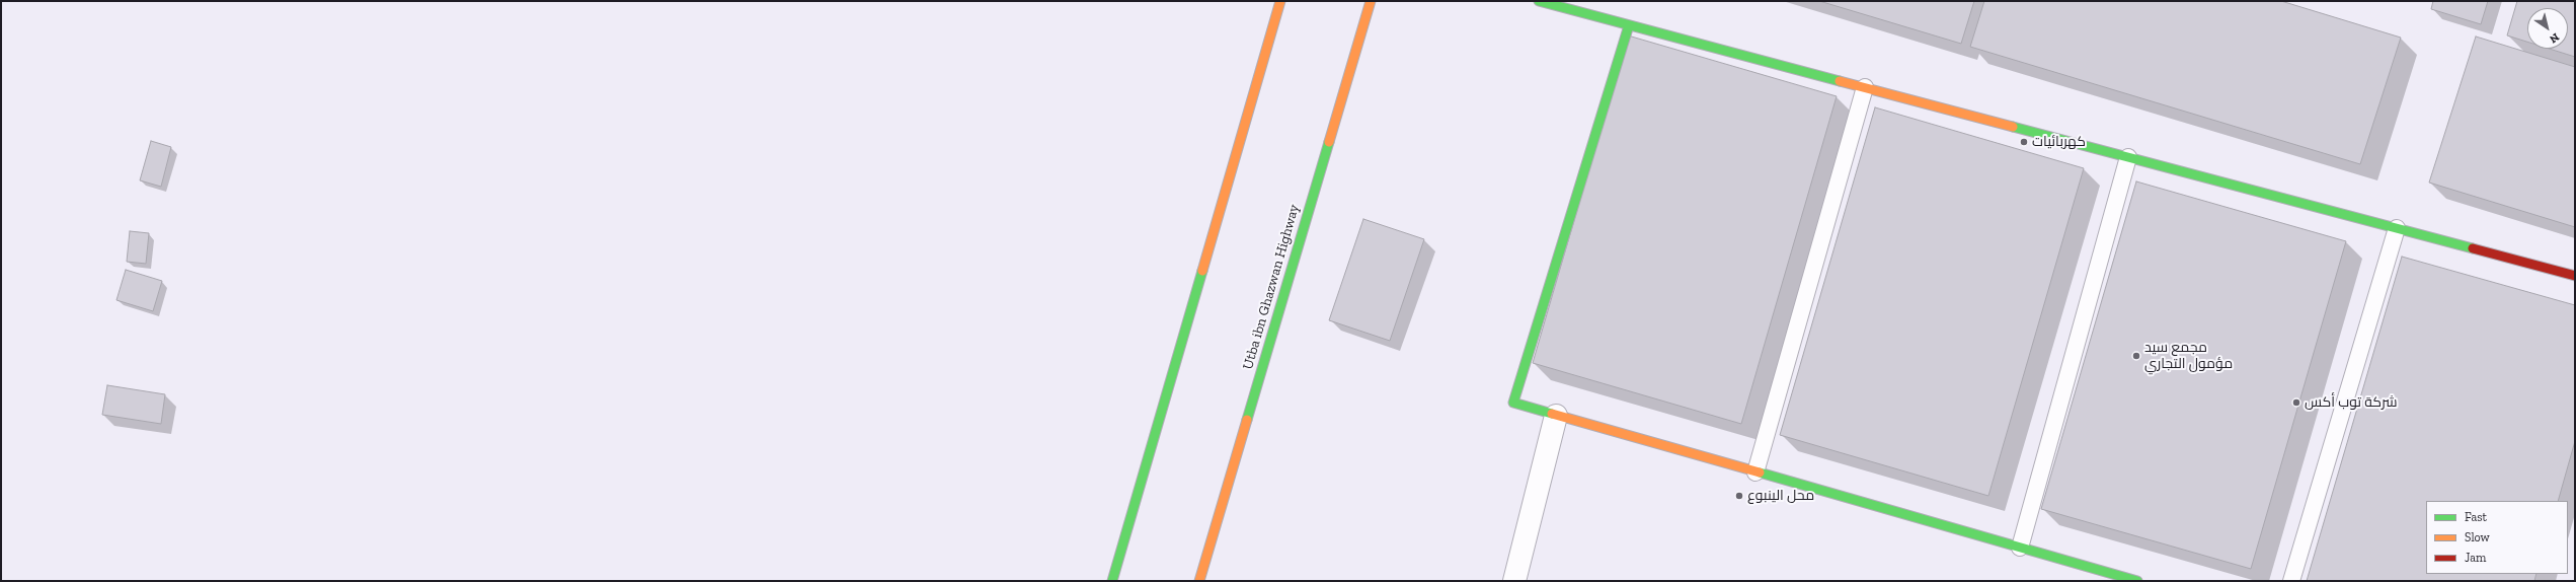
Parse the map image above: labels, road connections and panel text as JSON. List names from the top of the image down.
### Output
{
  "streets": {
    "main road": ["Utba ibn Ghazwan Highway"]
  },
  "places": [
    "كهربائيات",
    "مجمع سيد مؤمول التجاري",
    "شركة توب أكس",
    "محل الينبوع"
  ],
  "legend": ["Fast", "Slow", "Jam"],
  "north": "bottom right"
}
